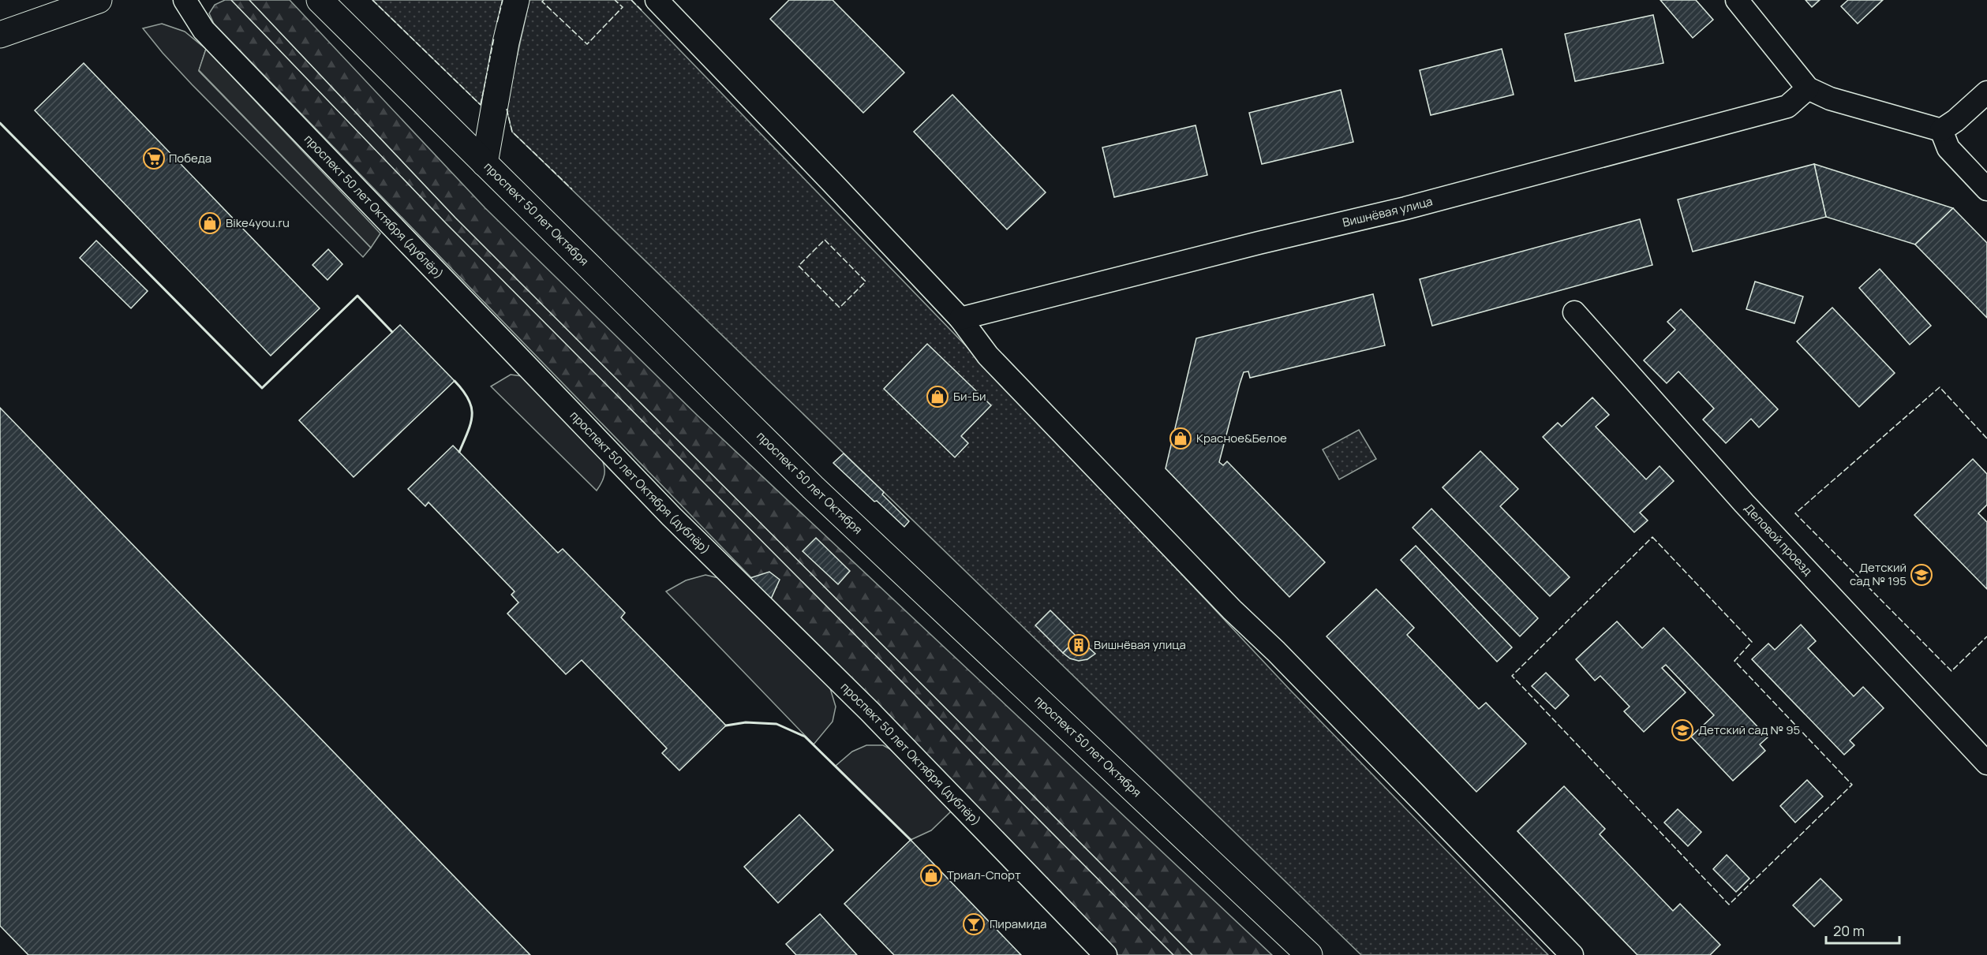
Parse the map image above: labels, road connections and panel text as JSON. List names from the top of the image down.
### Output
{
  "streets": {
    "main road": ["проспект 50 лет Октября"],
    "street": ["проспект 50 лет Октября (дублёр)", "Вишнёвая улица", "Деловой проезд"]
  },
  "places": {
    "supermarket": ["Победа"],
    "shop": [
      "Bike4you.ru",
      "Би-Би",
      "Красное&Белое",
      "Триал-Спорт"
    ],
    "school or university": ["Детский сад № 195", "Детский сад № 95"],
    "building": ["Вишнёвая улица"],
    "bar": ["Пирамида"]
  },
  "scale_bar": "20 m"
}
